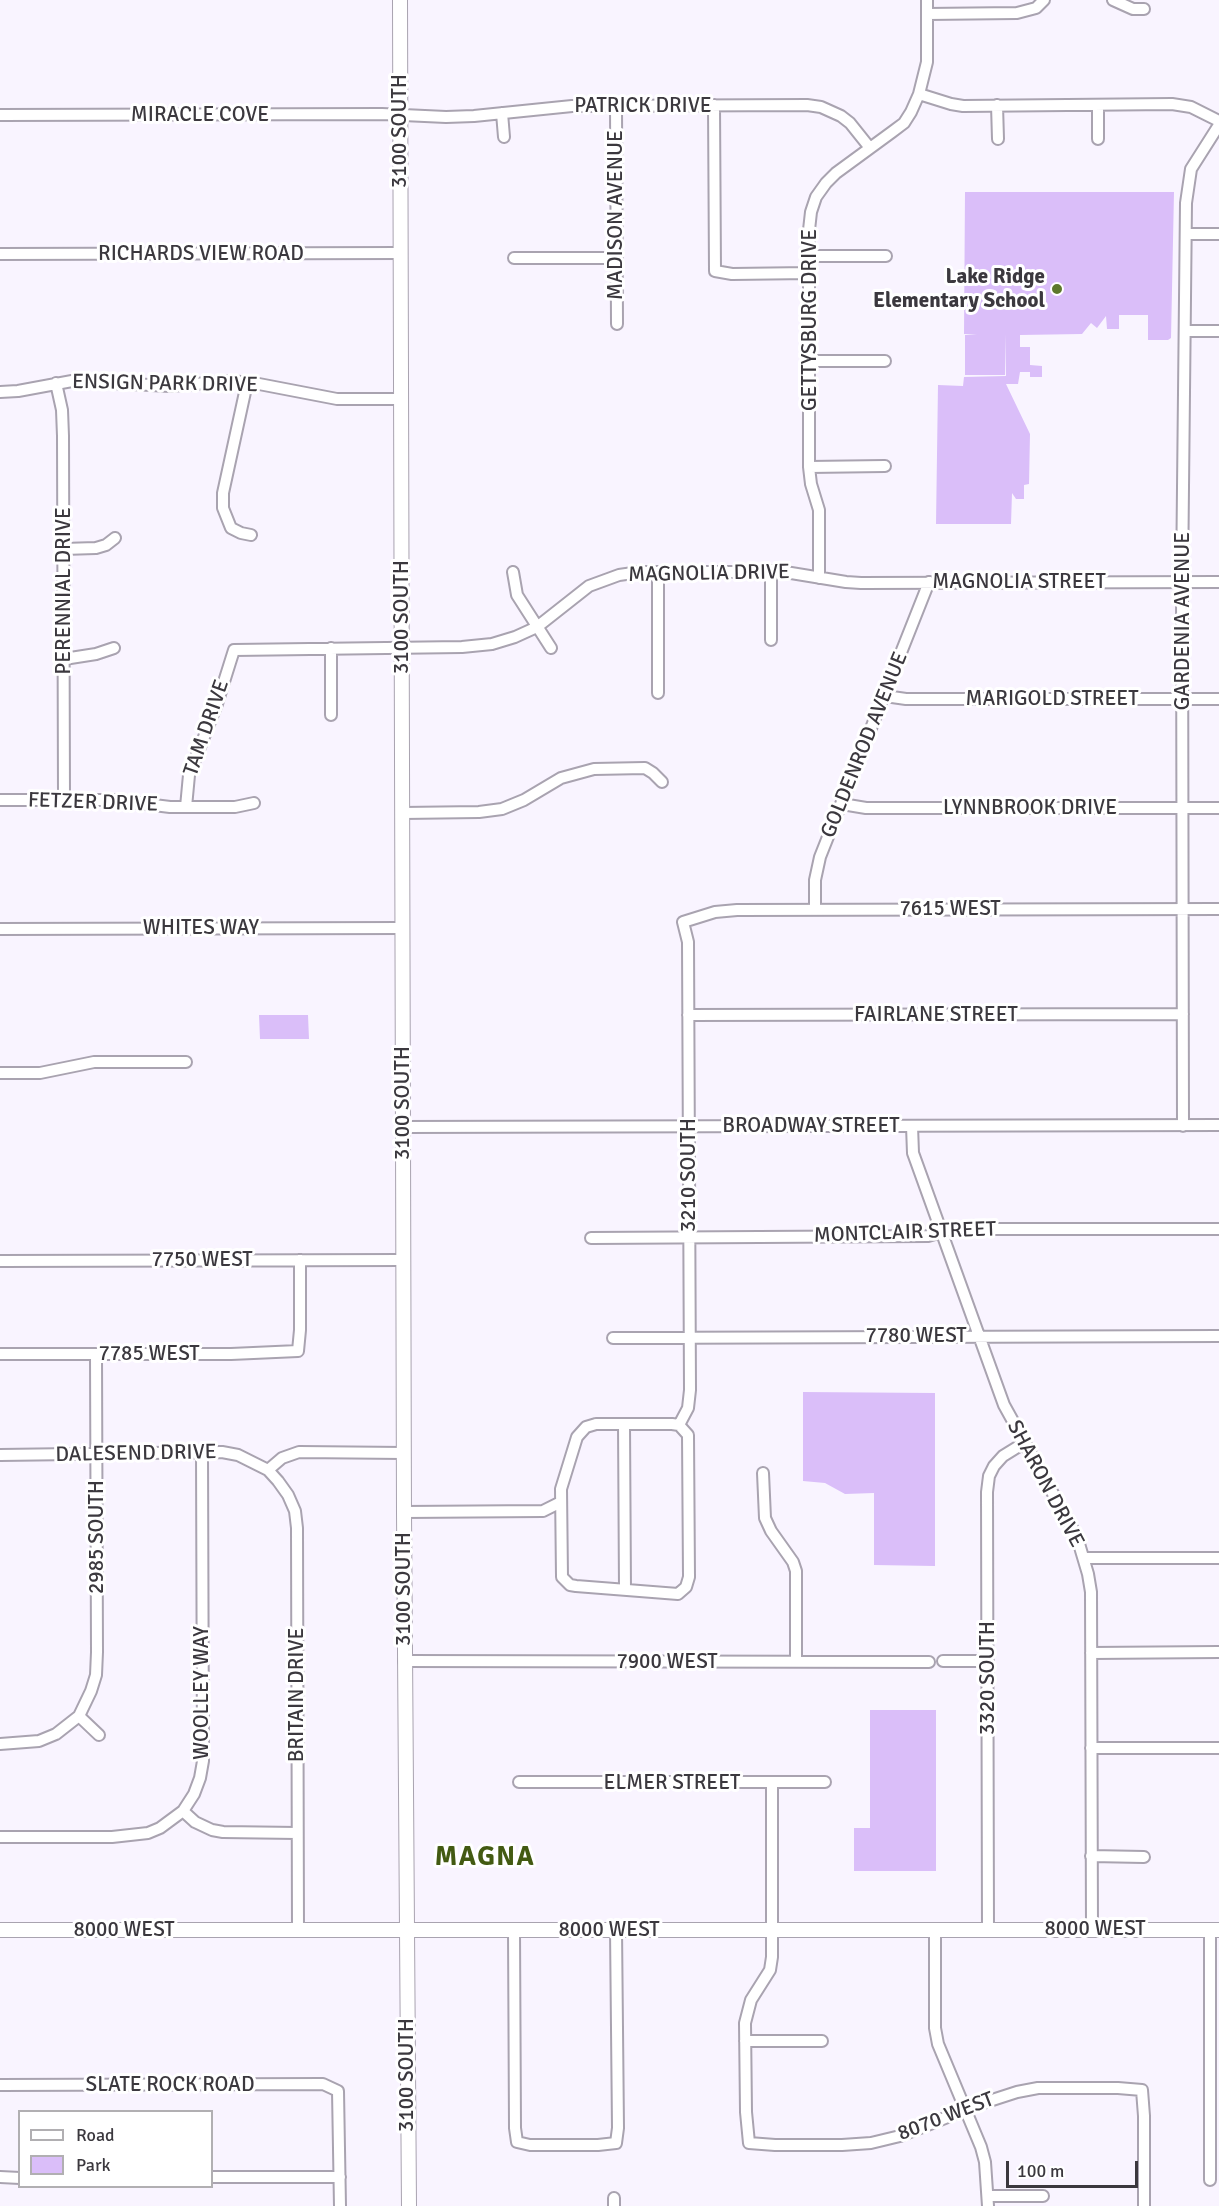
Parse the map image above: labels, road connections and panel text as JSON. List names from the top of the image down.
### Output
{
  "streets": {
    "street": [
      "PATRICK DRIVE",
      "MIRACLE COVE",
      "3100 SOUTH",
      "MADISON AVENUE",
      "RICHARDS VIEW ROAD",
      "GETTYSBURG DRIVE",
      "ENSIGN PARK DRIVE",
      "MAGNOLIA DRIVE",
      "MAGNOLIA STREET",
      "PERENNIAL DRIVE",
      "GARDENIA AVENUE",
      "MARIGOLD STREET",
      "TAM DRIVE",
      "GOLDENROD AVENUE",
      "FETZER DRIVE",
      "LYNNBROOK DRIVE",
      "7615 WEST",
      "WHITES WAY",
      "FAIRLANE STREET",
      "BROADWAY STREET",
      "3210 SOUTH",
      "MONTCLAIR STREET",
      "7750 WEST",
      "7780 WEST",
      "7785 WEST",
      "DALESEND DRIVE",
      "SHARON DRIVE",
      "2985 SOUTH",
      "7900 WEST",
      "3320 SOUTH",
      "WOOLLEY WAY",
      "BRITAIN DRIVE",
      "ELMER STREET",
      "8000 WEST",
      "SLATE ROCK ROAD",
      "8070 WEST"
    ]
  },
  "crossings": [
    ["PATRICK DRIVE", "MIRACLE COVE"],
    ["PATRICK DRIVE", "3100 SOUTH"],
    ["PATRICK DRIVE", "MADISON AVENUE"],
    ["PATRICK DRIVE", "GETTYSBURG DRIVE"],
    ["MIRACLE COVE", "3100 SOUTH"],
    ["3100 SOUTH", "RICHARDS VIEW ROAD"],
    ["3100 SOUTH", "ENSIGN PARK DRIVE"],
    ["3100 SOUTH", "MAGNOLIA DRIVE"],
    ["3100 SOUTH", "WHITES WAY"],
    ["3100 SOUTH", "BROADWAY STREET"],
    ["3100 SOUTH", "7750 WEST"],
    ["3100 SOUTH", "7900 WEST"],
    ["3100 SOUTH", "8000 WEST"],
    ["GETTYSBURG DRIVE", "MAGNOLIA DRIVE"],
    ["GETTYSBURG DRIVE", "MAGNOLIA STREET"],
    ["ENSIGN PARK DRIVE", "PERENNIAL DRIVE"],
    ["MAGNOLIA DRIVE", "MAGNOLIA STREET"],
    ["MAGNOLIA DRIVE", "TAM DRIVE"],
    ["MAGNOLIA STREET", "GARDENIA AVENUE"],
    ["MAGNOLIA STREET", "GOLDENROD AVENUE"],
    ["PERENNIAL DRIVE", "FETZER DRIVE"],
    ["GARDENIA AVENUE", "MARIGOLD STREET"],
    ["GARDENIA AVENUE", "LYNNBROOK DRIVE"],
    ["GARDENIA AVENUE", "7615 WEST"],
    ["GARDENIA AVENUE", "FAIRLANE STREET"],
    ["GARDENIA AVENUE", "BROADWAY STREET"],
    ["MARIGOLD STREET", "GOLDENROD AVENUE"],
    ["TAM DRIVE", "FETZER DRIVE"],
    ["GOLDENROD AVENUE", "LYNNBROOK DRIVE"],
    ["GOLDENROD AVENUE", "7615 WEST"],
    ["7615 WEST", "3210 SOUTH"],
    ["FAIRLANE STREET", "3210 SOUTH"],
    ["BROADWAY STREET", "3210 SOUTH"],
    ["BROADWAY STREET", "SHARON DRIVE"],
    ["3210 SOUTH", "MONTCLAIR STREET"],
    ["3210 SOUTH", "7780 WEST"],
    ["MONTCLAIR STREET", "SHARON DRIVE"],
    ["7750 WEST", "7785 WEST"],
    ["7780 WEST", "SHARON DRIVE"],
    ["7785 WEST", "2985 SOUTH"],
    ["DALESEND DRIVE", "2985 SOUTH"],
    ["DALESEND DRIVE", "WOOLLEY WAY"],
    ["DALESEND DRIVE", "BRITAIN DRIVE"],
    ["SHARON DRIVE", "3320 SOUTH"],
    ["SHARON DRIVE", "8000 WEST"],
    ["3320 SOUTH", "8000 WEST"],
    ["BRITAIN DRIVE", "8000 WEST"]
  ],
  "districts": ["MAGNA"],
  "places": ["Lake Ridge Elementary School"],
  "legend": ["Road", "Park"],
  "scale_bar": "100 m"
}
